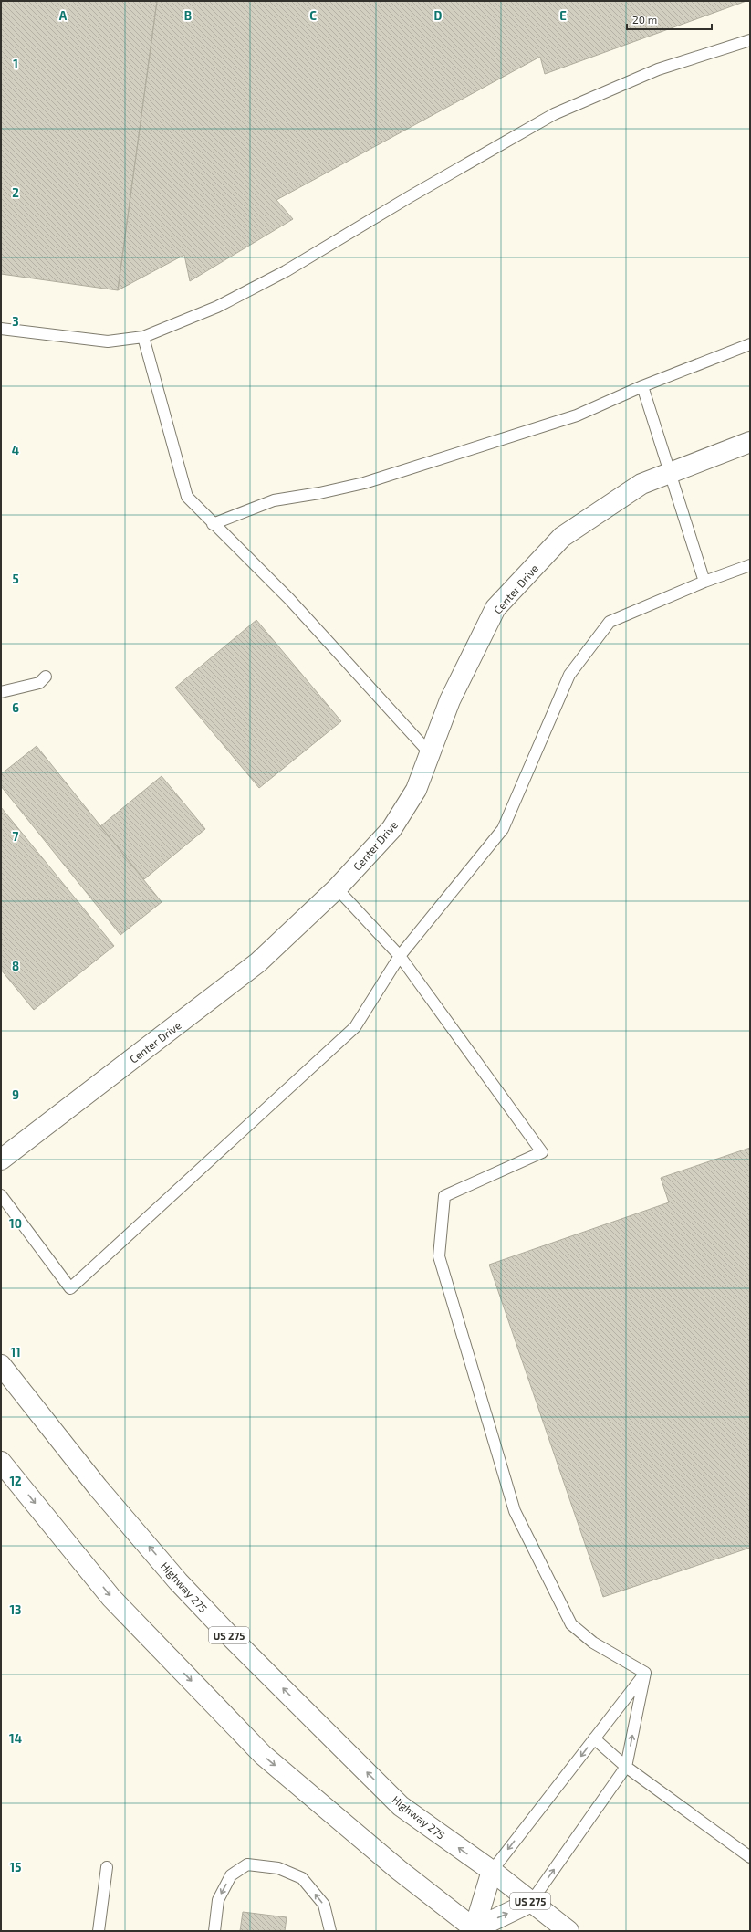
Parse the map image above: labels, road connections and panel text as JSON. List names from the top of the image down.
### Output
{
  "streets": {
    "main road": ["Center Drive", "Highway 275", "US 275"]
  },
  "crossings": [
    ["Highway 275", "US 275"]
  ],
  "scale_bar": "20 m",
  "grid": {
    "columns": [
      "A",
      "B",
      "C",
      "D",
      "E"
    ],
    "rows": [
      "1",
      "2",
      "3",
      "4",
      "5",
      "6",
      "7",
      "8",
      "9",
      "10",
      "11",
      "12",
      "13",
      "14",
      "15"
    ]
  }
}
